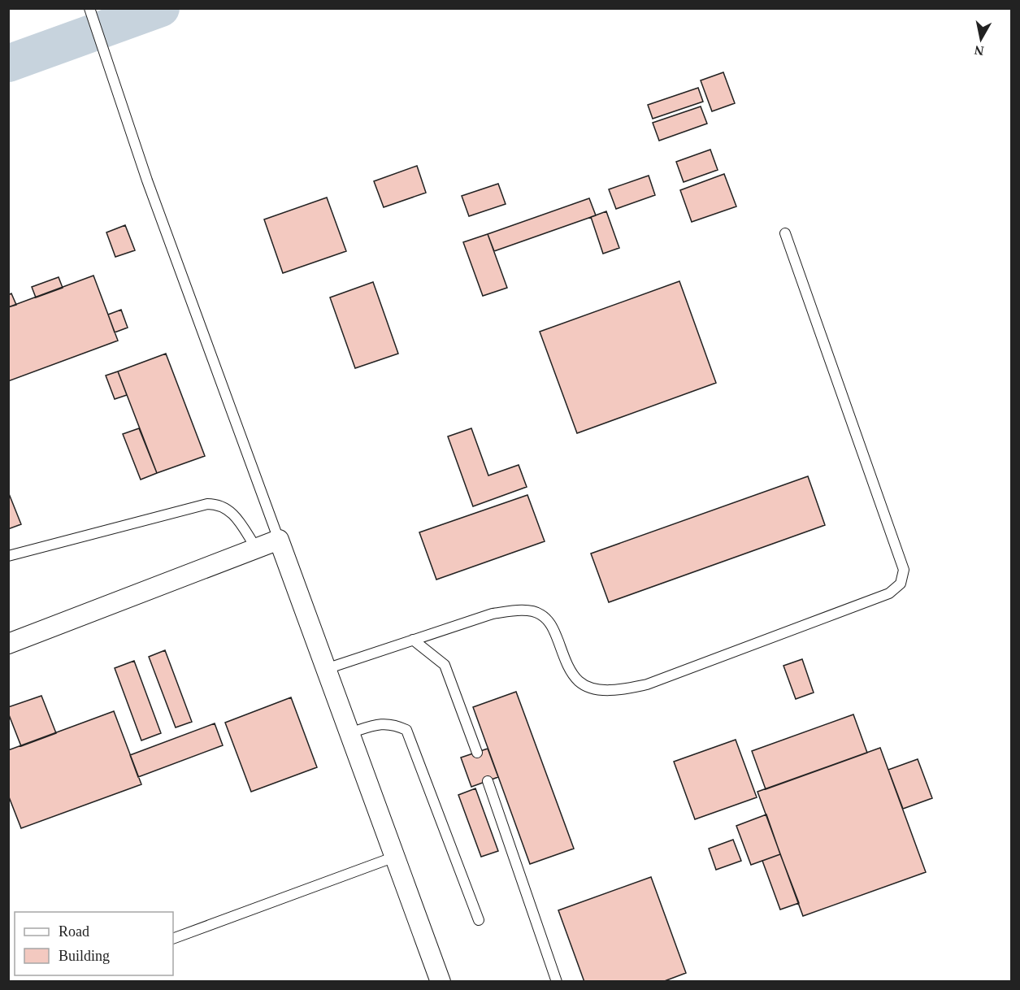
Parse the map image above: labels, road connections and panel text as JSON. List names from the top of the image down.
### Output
{
  "legend": ["Road", "Building"],
  "north": "bottom"
}
